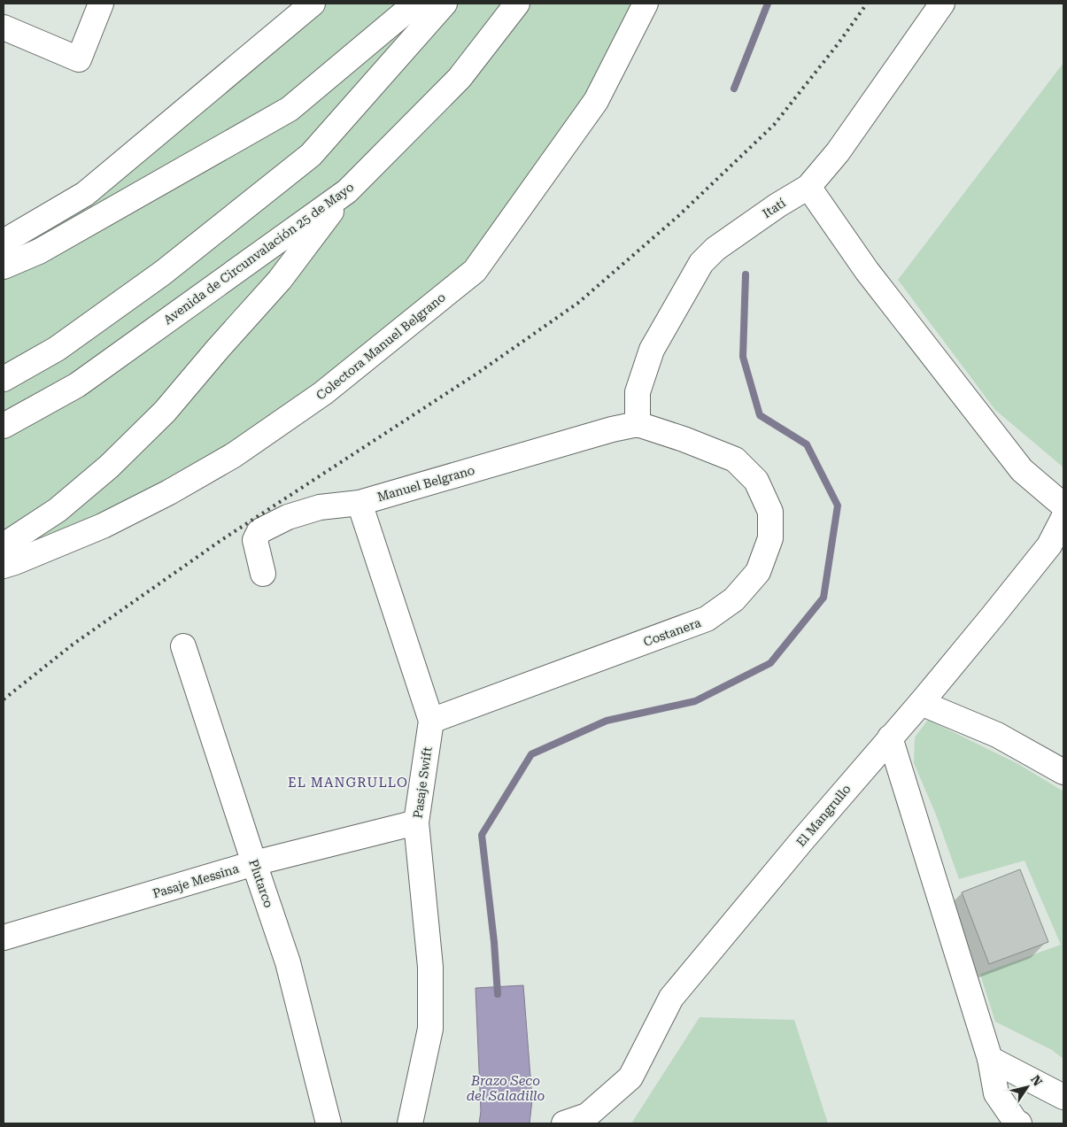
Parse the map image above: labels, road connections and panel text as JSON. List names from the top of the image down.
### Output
{
  "streets": {
    "main road": [
      "Itatí",
      "Avenida de Circunvalación 25 de Mayo",
      "Colectora Manuel Belgrano",
      "Manuel Belgrano",
      "Costanera",
      "Pasaje Swift",
      "El Mangrullo",
      "Pasaje Messina",
      "Plutarco"
    ]
  },
  "crossings": [
    ["Itatí", "Manuel Belgrano"],
    ["Itatí", "Costanera"],
    ["Manuel Belgrano", "Costanera"],
    ["Manuel Belgrano", "Pasaje Swift"],
    ["Costanera", "Pasaje Swift"],
    ["Pasaje Swift", "Pasaje Messina"],
    ["Pasaje Messina", "Plutarco"]
  ],
  "districts": ["EL MANGRULLO"],
  "water": ["Brazo Seco del Saladillo"],
  "north": "top right"
}
